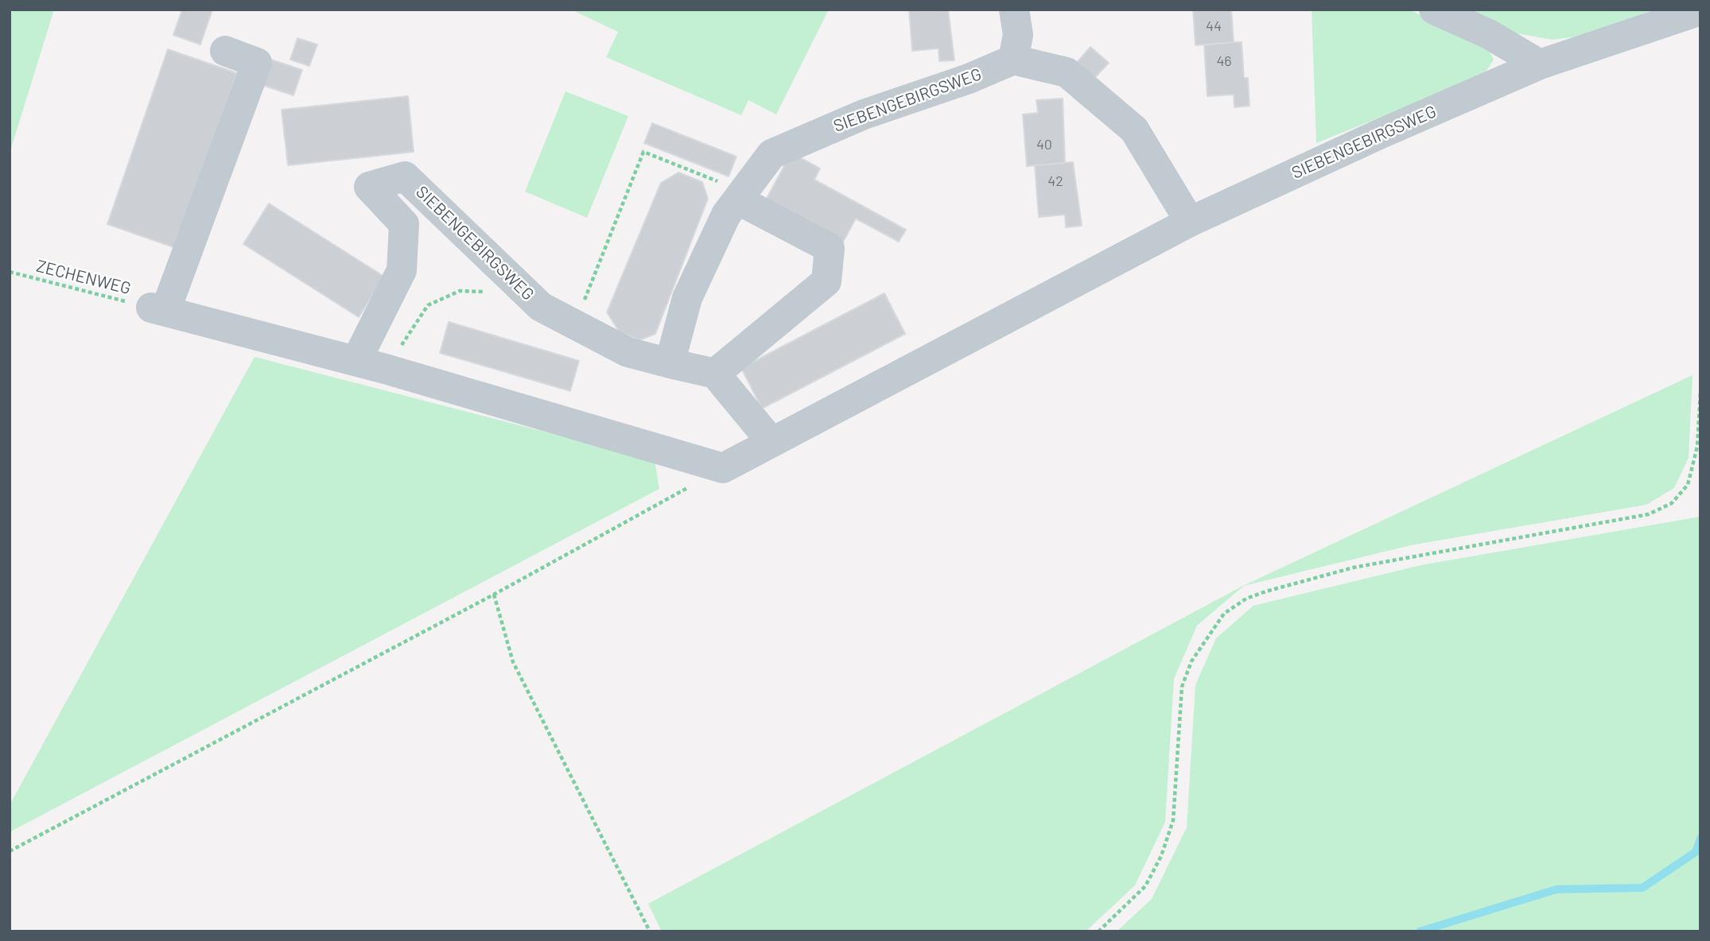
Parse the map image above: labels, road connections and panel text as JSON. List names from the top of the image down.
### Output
{
  "streets": {
    "street": ["SIEBENGEBIRGSWEG"],
    "path": ["ZECHENWEG"]
  },
  "house_numbers": [
    "44",
    "46",
    "40",
    "42"
  ]
}
